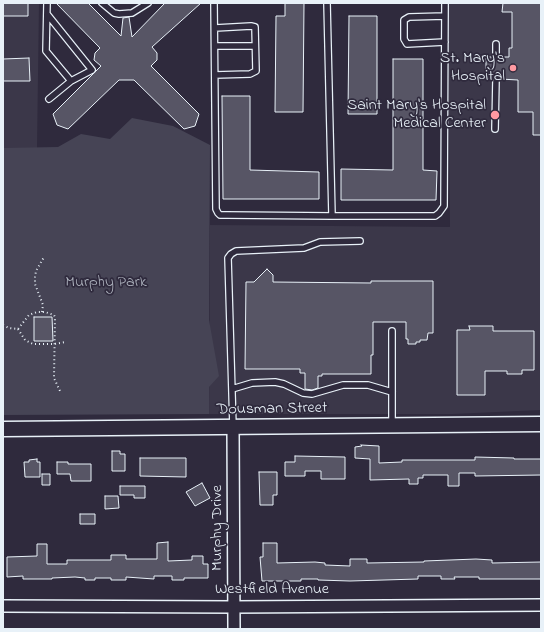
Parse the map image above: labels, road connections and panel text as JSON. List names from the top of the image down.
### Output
{
  "streets": {
    "street": ["Dousman Street", "Murphy Drive", "Westfield Avenue"]
  },
  "crossings": [
    ["Dousman Street", "Murphy Drive"],
    ["Murphy Drive", "Westfield Avenue"]
  ],
  "parks": ["Murphy Park"],
  "places": ["St. Mary's Hospital", "Saint Mary's Hospital Medical Center"]
}
